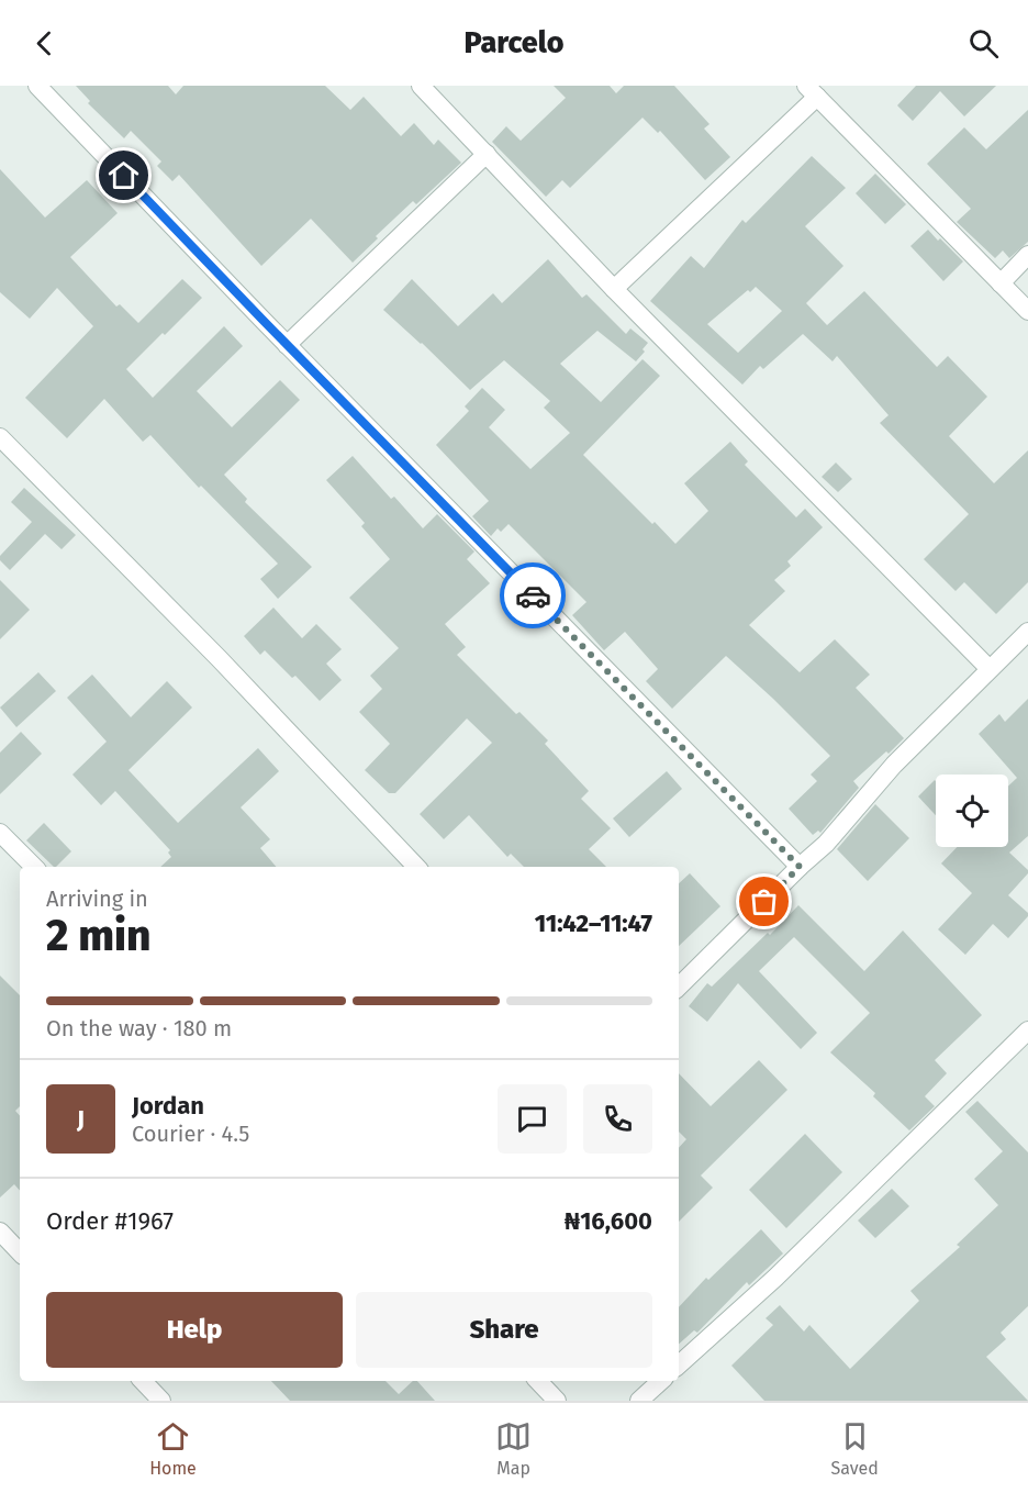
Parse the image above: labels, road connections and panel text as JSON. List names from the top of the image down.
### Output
{
  "page": {
    "header": "Parcelo",
    "heading": ["2 min", "Arriving in", "11:42–11:47"],
    "panel": [
      "Jordan",
      "Courier · 4.5",
      "Order #1967",
      "₦16,600"
    ],
    "bar": "On the way · 180 m",
    "round": "J",
    "buttons": ["Help", "Share"],
    "tabs": ["Home", "Map", "Saved"]
  }
}
